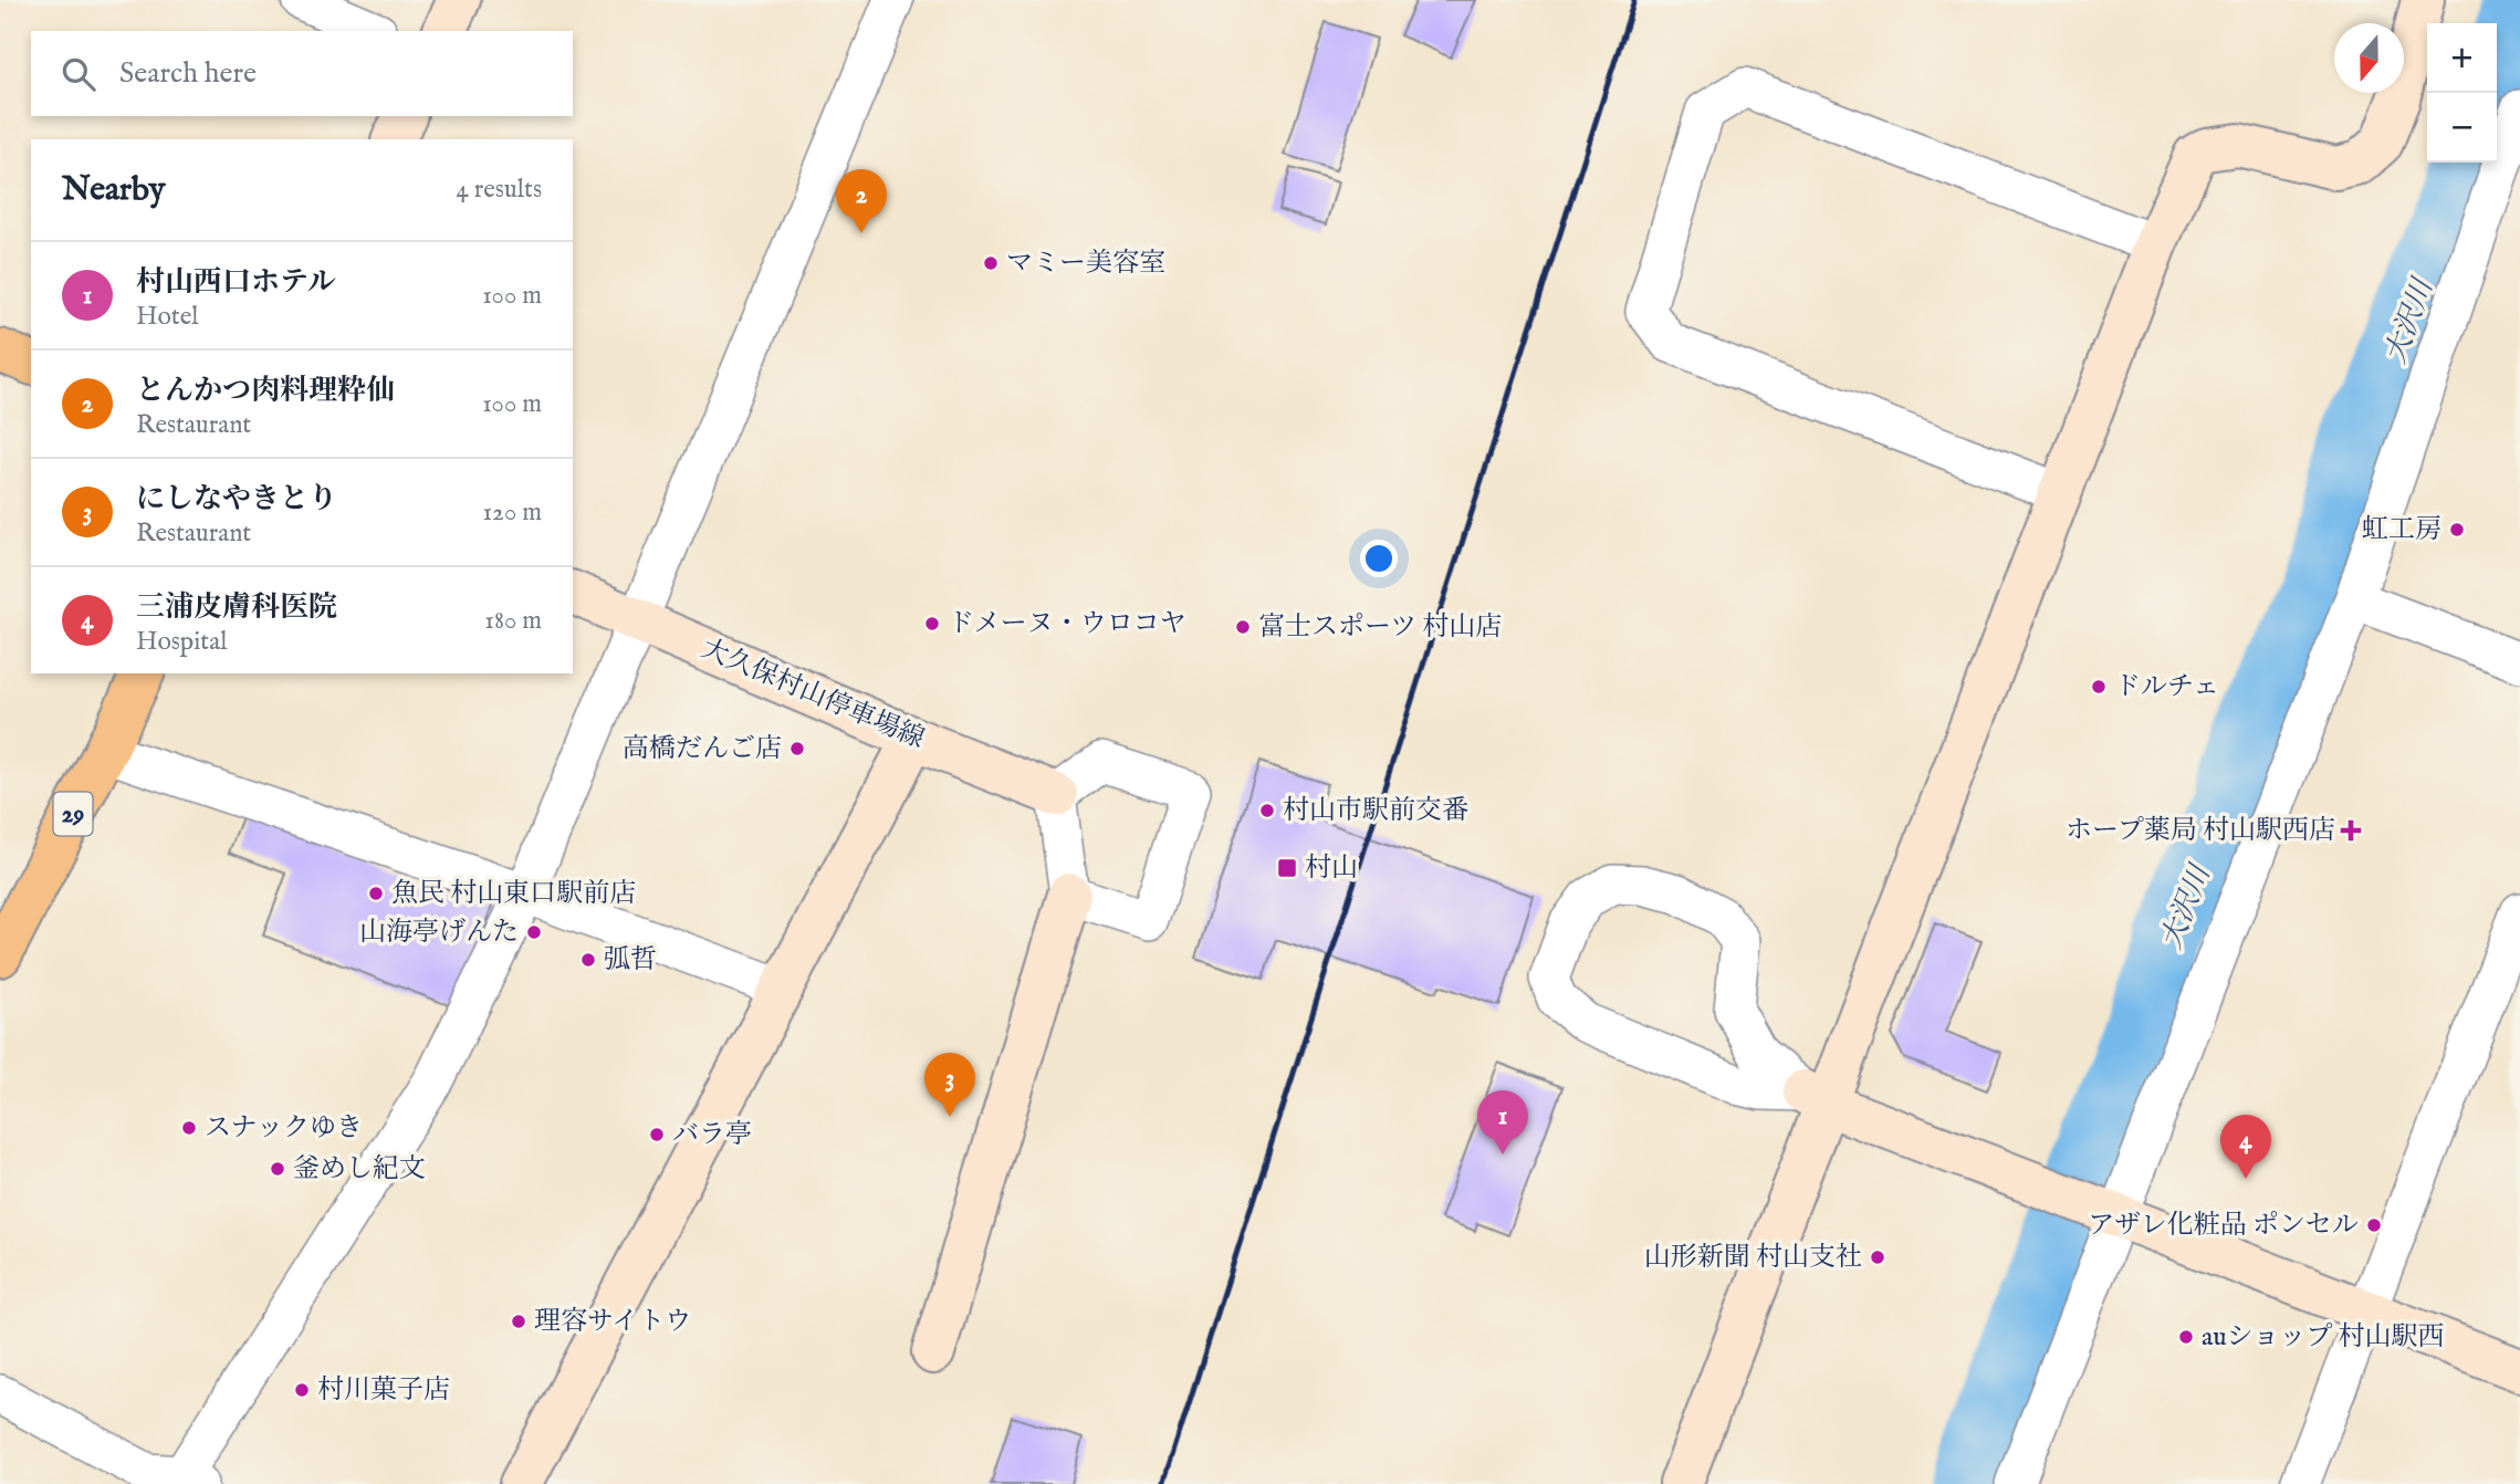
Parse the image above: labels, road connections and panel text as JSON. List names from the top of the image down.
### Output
{
  "streets": {
    "main road": ["29"],
    "street": ["大久保村山停車場線"]
  },
  "water": ["大沢川"],
  "places": {
    "other": [
      "マミー美容室",
      "虹工房",
      "ドメーヌ・ウロコヤ",
      "富士スポーツ 村山店",
      "ドルチェ",
      "高橋だんご店",
      "村山市駅前交番",
      "魚民 村山東口駅前店",
      "山海亭げんた",
      "弧哲",
      "スナックゆき",
      "バラ亭",
      "釜めし紀文",
      "アザレ化粧品 ポンセル",
      "山形新聞 村山支社",
      "理容サイトウ",
      "auショップ 村山駅西",
      "村川菓子店"
    ],
    "health": ["ホープ薬局 村山駅西店"],
    "transit": ["村山"]
  },
  "north": "bottom",
  "page": {
    "map_buttons": ["+", "−"],
    "search": "Search here",
    "heading": ["Nearby", "4 results"],
    "pins": [
      "2",
      "3",
      "1",
      "4"
    ],
    "list": [
      {
        "mark": "1",
        "name": "村山西口ホテル",
        "note": "Hotel",
        "value": "100 m"
      },
      {
        "mark": "2",
        "name": "とんかつ肉料理粋仙",
        "note": "Restaurant",
        "value": "100 m"
      },
      {
        "mark": "3",
        "name": "にしなやきとり",
        "note": "Restaurant",
        "value": "120 m"
      },
      {
        "mark": "4",
        "name": "三浦皮膚科医院",
        "note": "Hospital",
        "value": "180 m"
      }
    ]
  }
}
